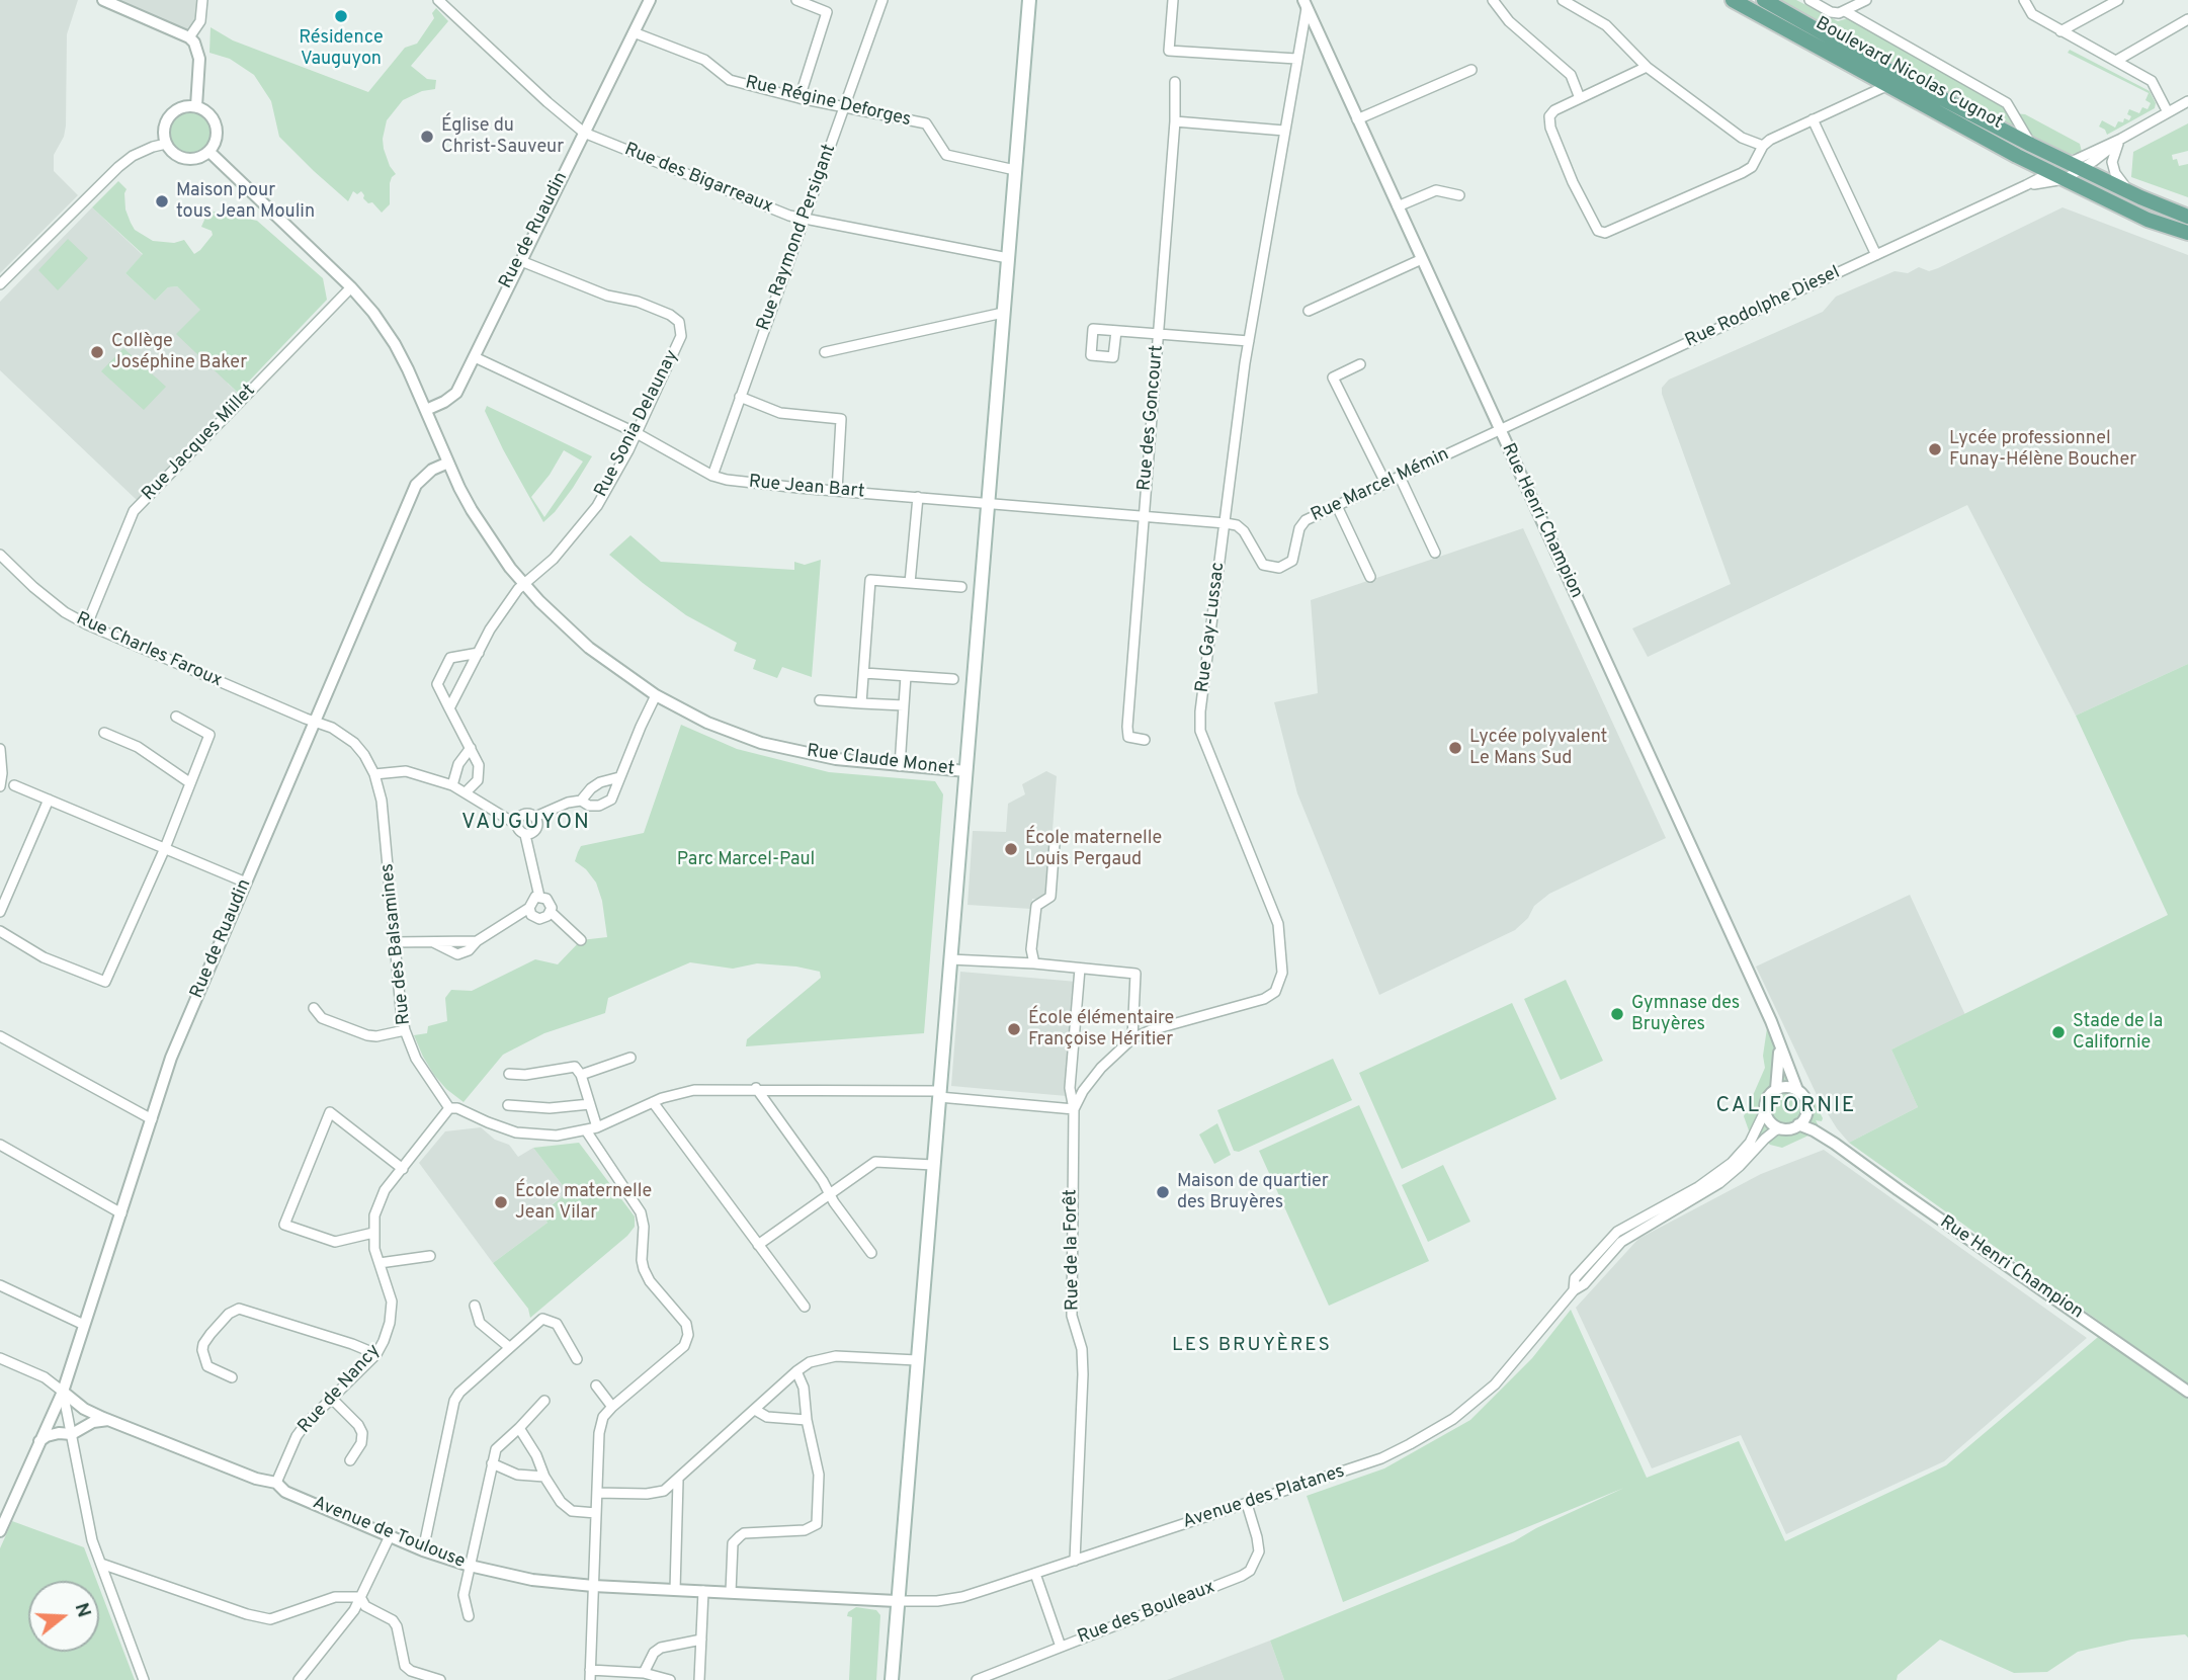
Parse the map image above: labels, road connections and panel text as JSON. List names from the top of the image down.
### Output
{
  "streets": {
    "main road": ["Boulevard Nicolas Cugnot"],
    "street": [
      "Rue Régine Deforges",
      "Rue des Bigarreaux",
      "Rue de Ruaudin",
      "Rue Raymond Persigant",
      "Rue Rodolphe Diesel",
      "Rue des Goncourt",
      "Rue Sonia Delaunay",
      "Rue Jacques Millet",
      "Rue Marcel Mémin",
      "Rue Jean Bart",
      "Rue Henri Champion",
      "Rue Gay-Lussac",
      "Rue Charles Faroux",
      "Rue Claude Monet",
      "Rue des Balsamines",
      "Rue de la Forêt",
      "Rue de Nancy",
      "Avenue des Platanes",
      "Avenue de Toulouse",
      "Rue des Bouleaux"
    ]
  },
  "crossings": [
    ["Rue Régine Deforges", "Rue de Ruaudin"],
    ["Rue Régine Deforges", "Rue Raymond Persigant"],
    ["Rue des Bigarreaux", "Rue de Ruaudin"],
    ["Rue des Bigarreaux", "Rue Raymond Persigant"],
    ["Rue de Ruaudin", "Rue Sonia Delaunay"],
    ["Rue de Ruaudin", "Rue Jean Bart"],
    ["Rue de Ruaudin", "Rue Charles Faroux"],
    ["Rue de Ruaudin", "Rue Claude Monet"],
    ["Rue de Ruaudin", "Rue des Balsamines"],
    ["Rue de Ruaudin", "Avenue de Toulouse"],
    ["Rue Raymond Persigant", "Rue Jean Bart"],
    ["Rue Rodolphe Diesel", "Rue Marcel Mémin"],
    ["Rue Rodolphe Diesel", "Rue Henri Champion"],
    ["Rue des Goncourt", "Rue Jean Bart"],
    ["Rue Sonia Delaunay", "Rue Jean Bart"],
    ["Rue Sonia Delaunay", "Rue Claude Monet"],
    ["Rue Jacques Millet", "Rue Charles Faroux"],
    ["Rue Jacques Millet", "Rue Claude Monet"],
    ["Rue Marcel Mémin", "Rue Jean Bart"],
    ["Rue Marcel Mémin", "Rue Henri Champion"],
    ["Rue Marcel Mémin", "Rue Gay-Lussac"],
    ["Rue Jean Bart", "Rue Gay-Lussac"],
    ["Rue Henri Champion", "Rue Gay-Lussac"],
    ["Rue Henri Champion", "Avenue des Platanes"],
    ["Rue Gay-Lussac", "Rue de la Forêt"],
    ["Rue Charles Faroux", "Rue des Balsamines"],
    ["Rue des Balsamines", "Rue de Nancy"],
    ["Rue de la Forêt", "Avenue des Platanes"],
    ["Rue de Nancy", "Avenue de Toulouse"],
    ["Avenue des Platanes", "Avenue de Toulouse"],
    ["Avenue des Platanes", "Rue des Bouleaux"]
  ],
  "districts": ["VAUGUYON", "CALIFORNIE", "LES BRUYÈRES"],
  "parks": ["Parc Marcel-Paul"],
  "places": [
    "Résidence Vauguyon",
    "Église du Christ-Sauveur",
    "Maison pour tous Jean Moulin",
    "Collège Joséphine Baker",
    "Lycée professionnel Funay-Hélène Boucher",
    "Lycée polyvalent Le Mans Sud",
    "École maternelle Louis Pergaud",
    "Gymnase des Bruyères",
    "École élémentaire Françoise Héritier",
    "Stade de la Californie",
    "Maison de quartier des Bruyères",
    "École maternelle Jean Vilar"
  ],
  "north": "right"
}
